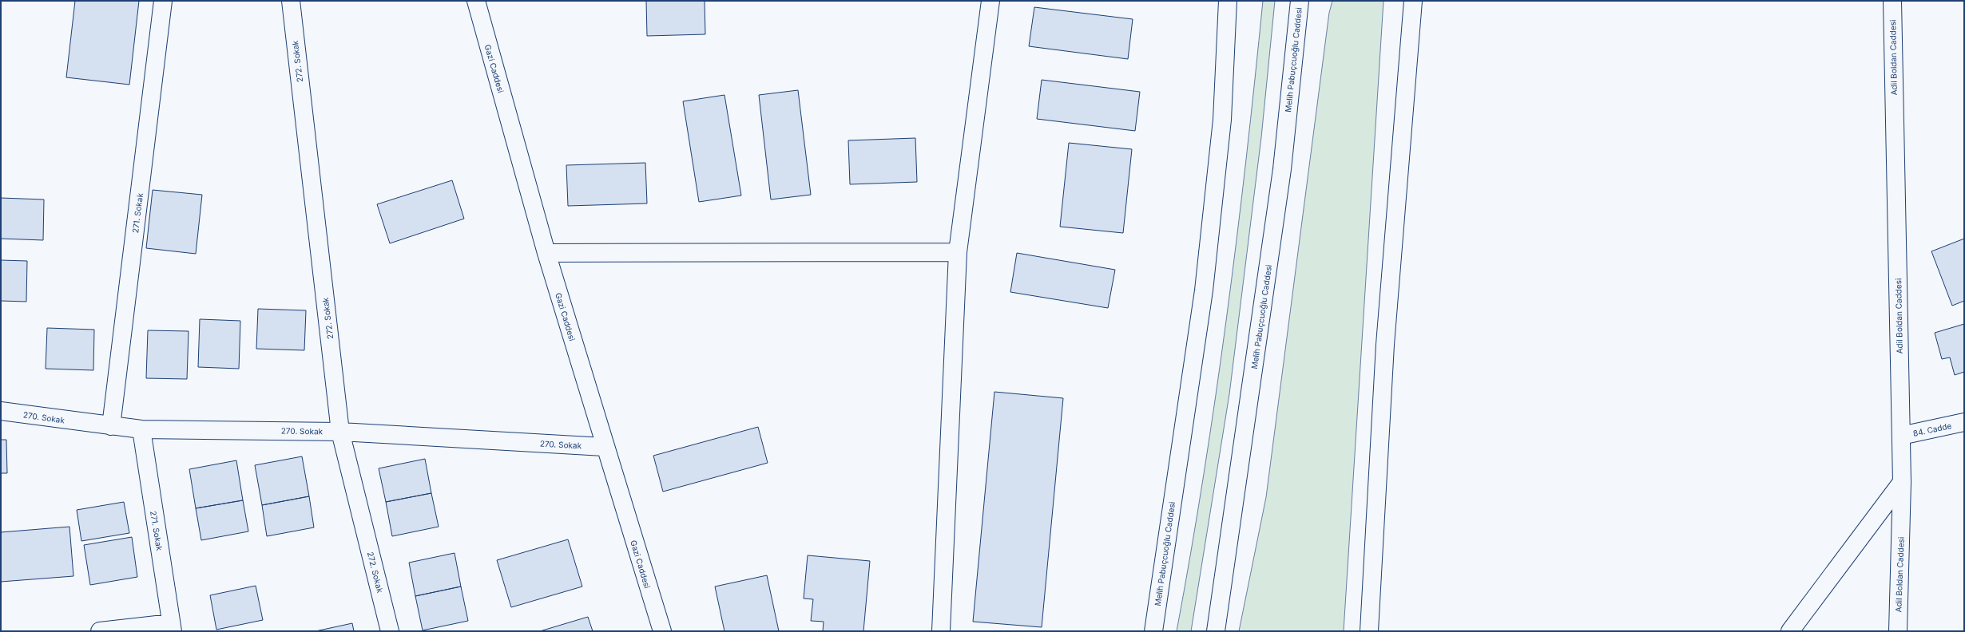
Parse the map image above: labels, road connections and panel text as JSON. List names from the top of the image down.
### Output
{
  "streets": {
    "street": [
      "Adil Boldan Caddesi",
      "Melih Pabuçcuoğlu Caddesi",
      "272. Sokak",
      "Gazi Caddesi",
      "271. Sokak",
      "270. Sokak",
      "84. Cadde"
    ]
  },
  "crossings": [
    ["Adil Boldan Caddesi", "84. Cadde"],
    ["272. Sokak", "270. Sokak"],
    ["Gazi Caddesi", "270. Sokak"],
    ["271. Sokak", "270. Sokak"]
  ]
}
